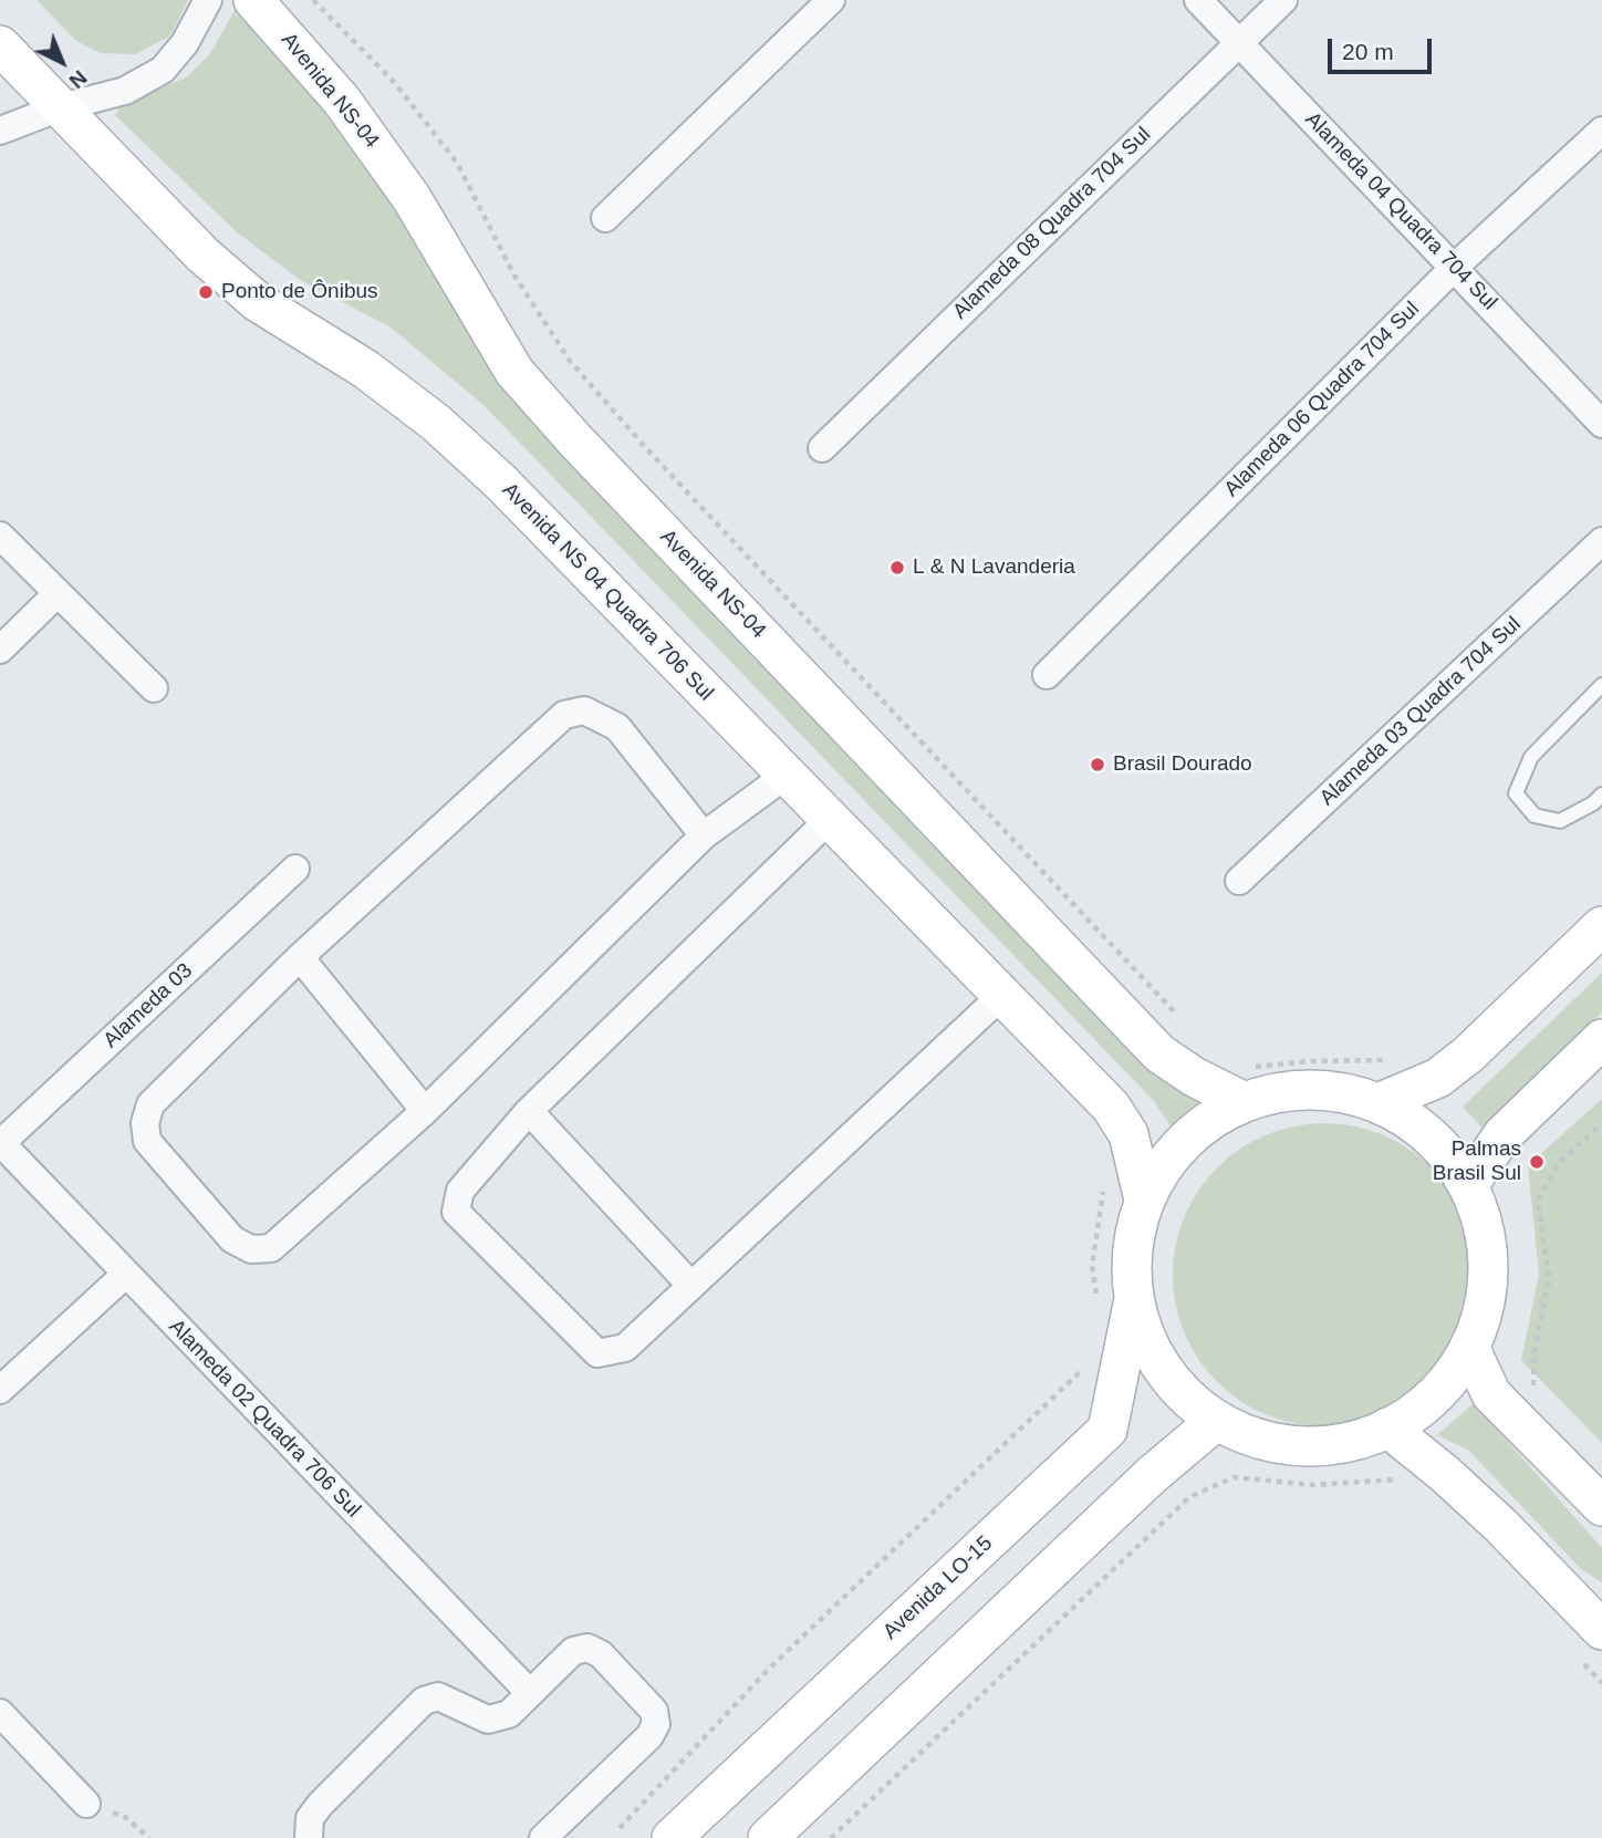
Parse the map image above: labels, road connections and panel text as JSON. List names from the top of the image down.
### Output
{
  "streets": {
    "street": [
      "Avenida NS-04",
      "Alameda 04 Quadra 704 Sul",
      "Alameda 08 Quadra 704 Sul",
      "Alameda 06 Quadra 704 Sul",
      "Avenida NS 04 Quadra 706 Sul",
      "Alameda 03 Quadra 704 Sul",
      "Alameda 03",
      "Alameda 02 Quadra 706 Sul",
      "Avenida LO-15"
    ]
  },
  "crossings": [
    ["Alameda 04 Quadra 704 Sul", "Alameda 08 Quadra 704 Sul"],
    ["Alameda 04 Quadra 704 Sul", "Alameda 06 Quadra 704 Sul"],
    ["Alameda 03", "Alameda 02 Quadra 706 Sul"]
  ],
  "places": [
    "Ponto de Ônibus",
    "L & N Lavanderia",
    "Brasil Dourado",
    "Palmas Brasil Sul"
  ],
  "scale_bar": "20 m",
  "north": "bottom right"
}
